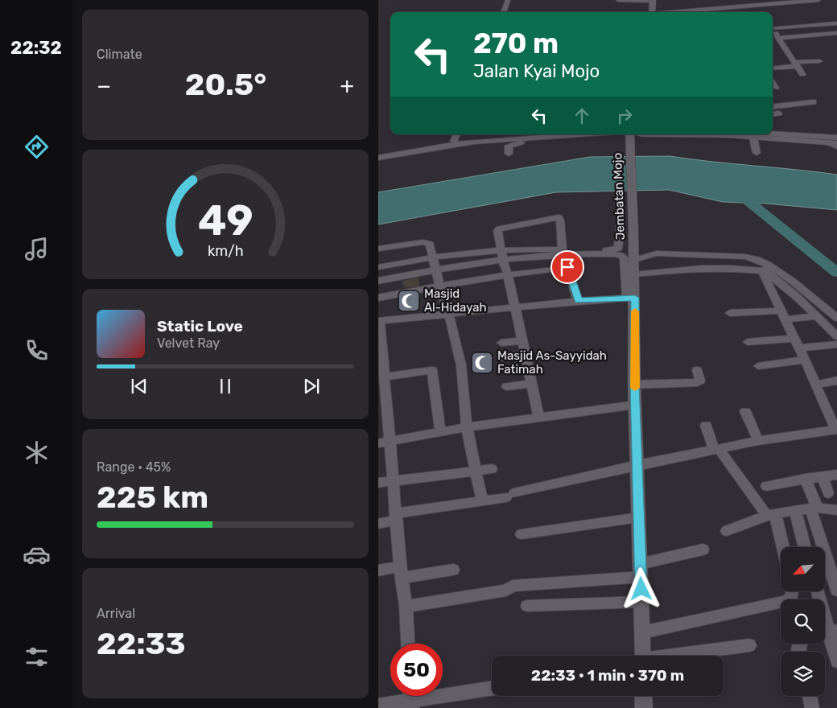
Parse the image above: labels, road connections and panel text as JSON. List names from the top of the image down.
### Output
{
  "streets": {
    "main road": ["Jembatan Mojo"]
  },
  "places": {
    "mosque": ["Masjid Al-Hidayah", "Masjid As-Sayyidah Fatimah"]
  },
  "north": "bottom left",
  "page": {
    "tabs": "22:32",
    "tile": [
      "Climate",
      ["Range · 45%", "225 km"],
      ["Arrival", "22:33"]
    ],
    "turn": ["270 m", "Jalan Kyai Mojo"],
    "heat": ["−", "20.5°", "+"],
    "song": ["Static Love", "Velvet Ray"],
    "limit": "50",
    "trip": "22:33 · 1 min · 370 m",
    "gauge": ["49", "km/h"]
  }
}
